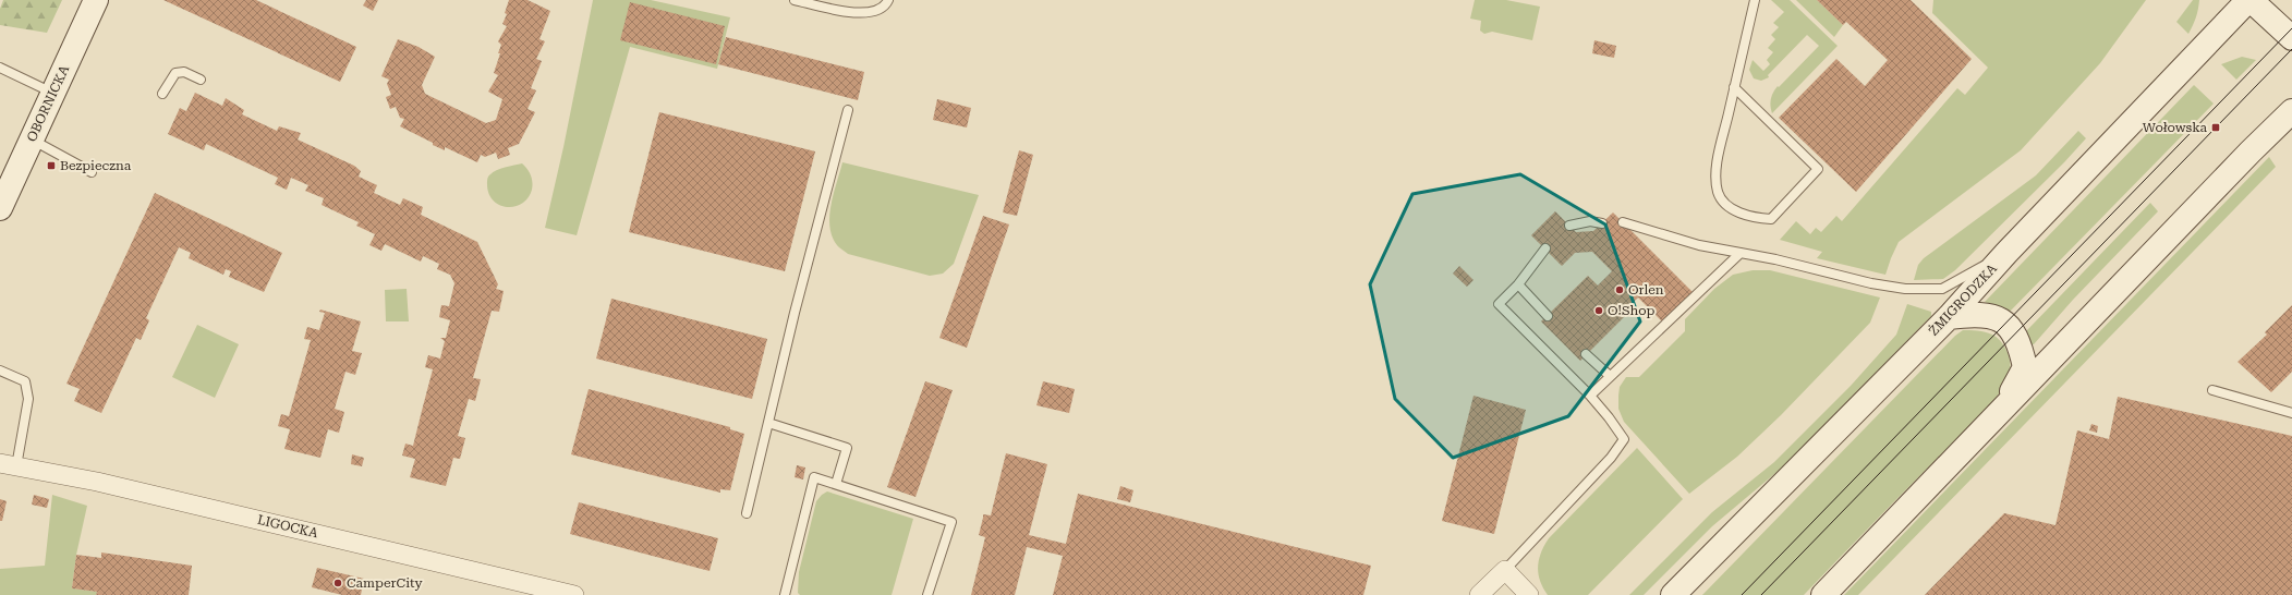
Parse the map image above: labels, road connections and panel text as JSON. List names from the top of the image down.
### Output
{
  "streets": {
    "main road": ["OBORNICKA", "ŻMIGRODZKA"],
    "street": ["LIGOCKA"]
  },
  "places": {
    "transit": ["Wołowska", "Bezpieczna"],
    "other": ["Orlen", "O!Shop", "CamperCity"]
  }
}
